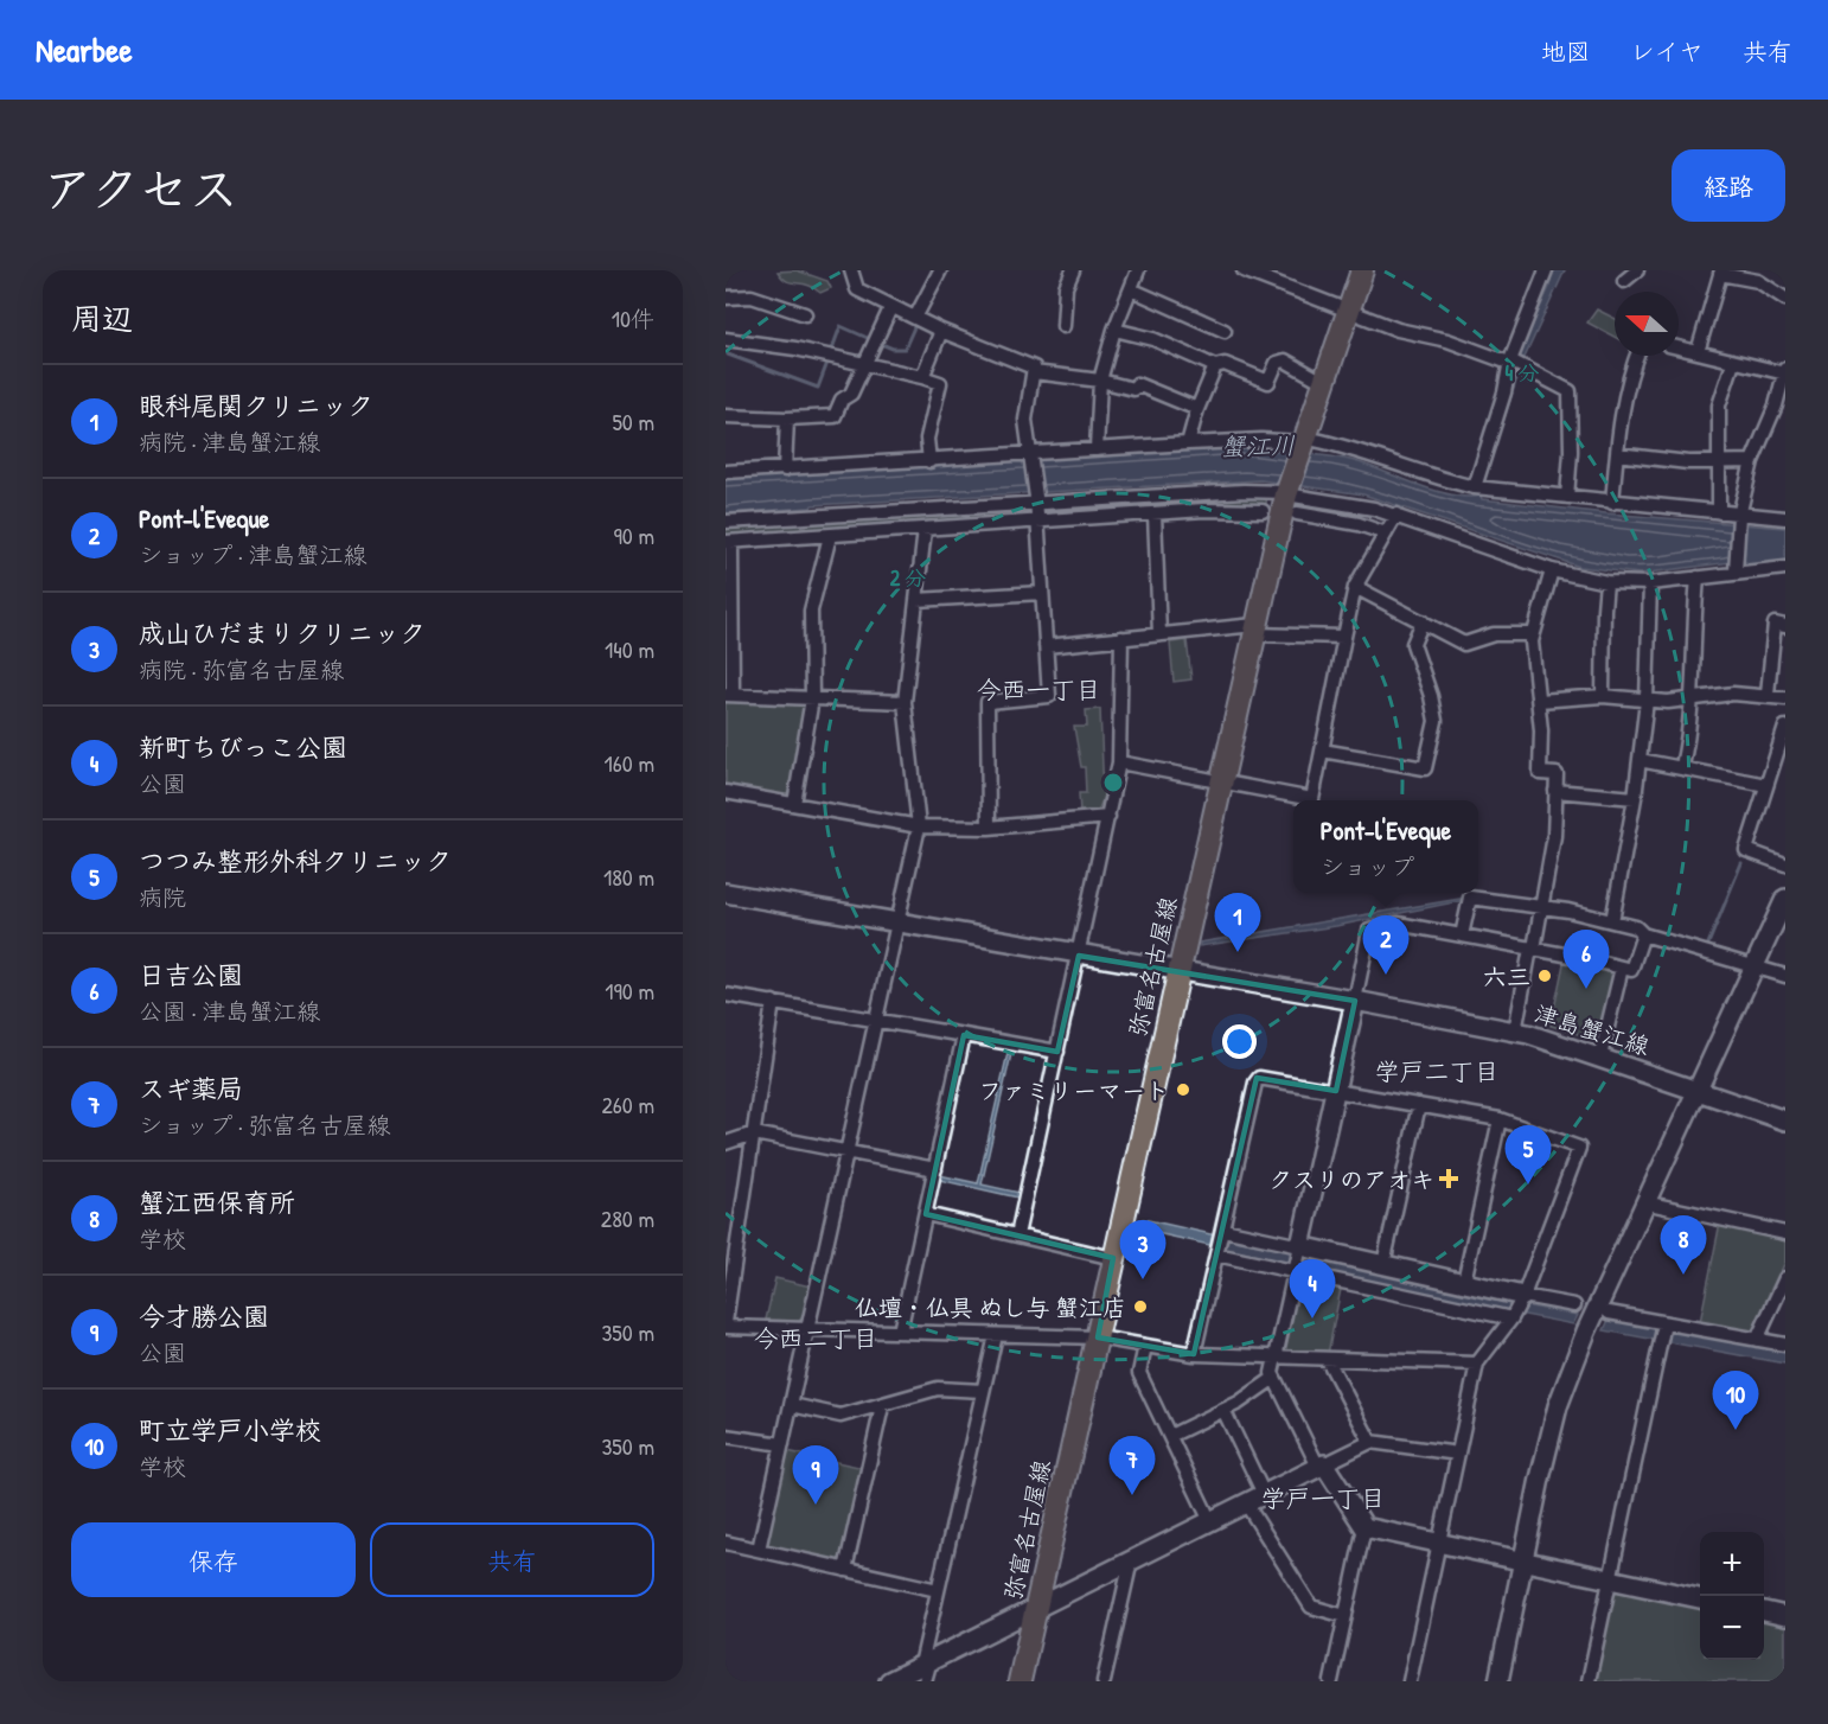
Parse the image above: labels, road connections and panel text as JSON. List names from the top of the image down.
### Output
{
  "streets": {
    "main road": ["弥富名古屋線"],
    "street": ["津島蟹江線"]
  },
  "crossings": [
    ["弥富名古屋線", "津島蟹江線"]
  ],
  "districts": [
    "今西一丁目",
    "学戸二丁目",
    "今西二丁目",
    "学戸一丁目"
  ],
  "water": ["蟹江川"],
  "places": {
    "other": ["六三", "ファミリーマート", "仏壇・仏具 ぬし与 蟹江店"],
    "health": ["クスリのアオキ"]
  },
  "north": "left",
  "page": {
    "header": "Nearbee",
    "nav": ["地図", "レイヤ", "共有"],
    "title": "アクセス",
    "buttons": [
      "経路",
      ["保存", "共有"]
    ],
    "heading": ["周辺", "10件"],
    "list": [
      {
        "mark": "1",
        "name": "眼科尾関クリニック",
        "note": "病院 · 津島蟹江線",
        "value": "50 m"
      },
      {
        "mark": "2",
        "name": "Pont-l'Eveque",
        "note": "ショップ · 津島蟹江線",
        "value": "90 m"
      },
      {
        "mark": "3",
        "name": "成山ひだまりクリニック",
        "note": "病院 · 弥富名古屋線",
        "value": "140 m"
      },
      {
        "mark": "4",
        "name": "新町ちびっこ公園",
        "note": "公園",
        "value": "160 m"
      },
      {
        "mark": "5",
        "name": "つつみ整形外科クリニック",
        "note": "病院",
        "value": "180 m"
      },
      {
        "mark": "6",
        "name": "日吉公園",
        "note": "公園 · 津島蟹江線",
        "value": "190 m"
      },
      {
        "mark": "7",
        "name": "スギ薬局",
        "note": "ショップ · 弥富名古屋線",
        "value": "260 m"
      },
      {
        "mark": "8",
        "name": "蟹江西保育所",
        "note": "学校",
        "value": "280 m"
      },
      {
        "mark": "9",
        "name": "今才勝公園",
        "note": "公園",
        "value": "350 m"
      },
      {
        "mark": "10",
        "name": "町立学戸小学校",
        "note": "学校",
        "value": "350 m"
      }
    ],
    "popup": ["Pont-l'Eveque", "ショップ"],
    "pins": [
      "1",
      "2",
      "6",
      "5",
      "8",
      "3",
      "4",
      "10",
      "7",
      "9"
    ],
    "map_buttons": ["+", "−"]
  },
  "rings": ["4 分", "2 分"]
}
